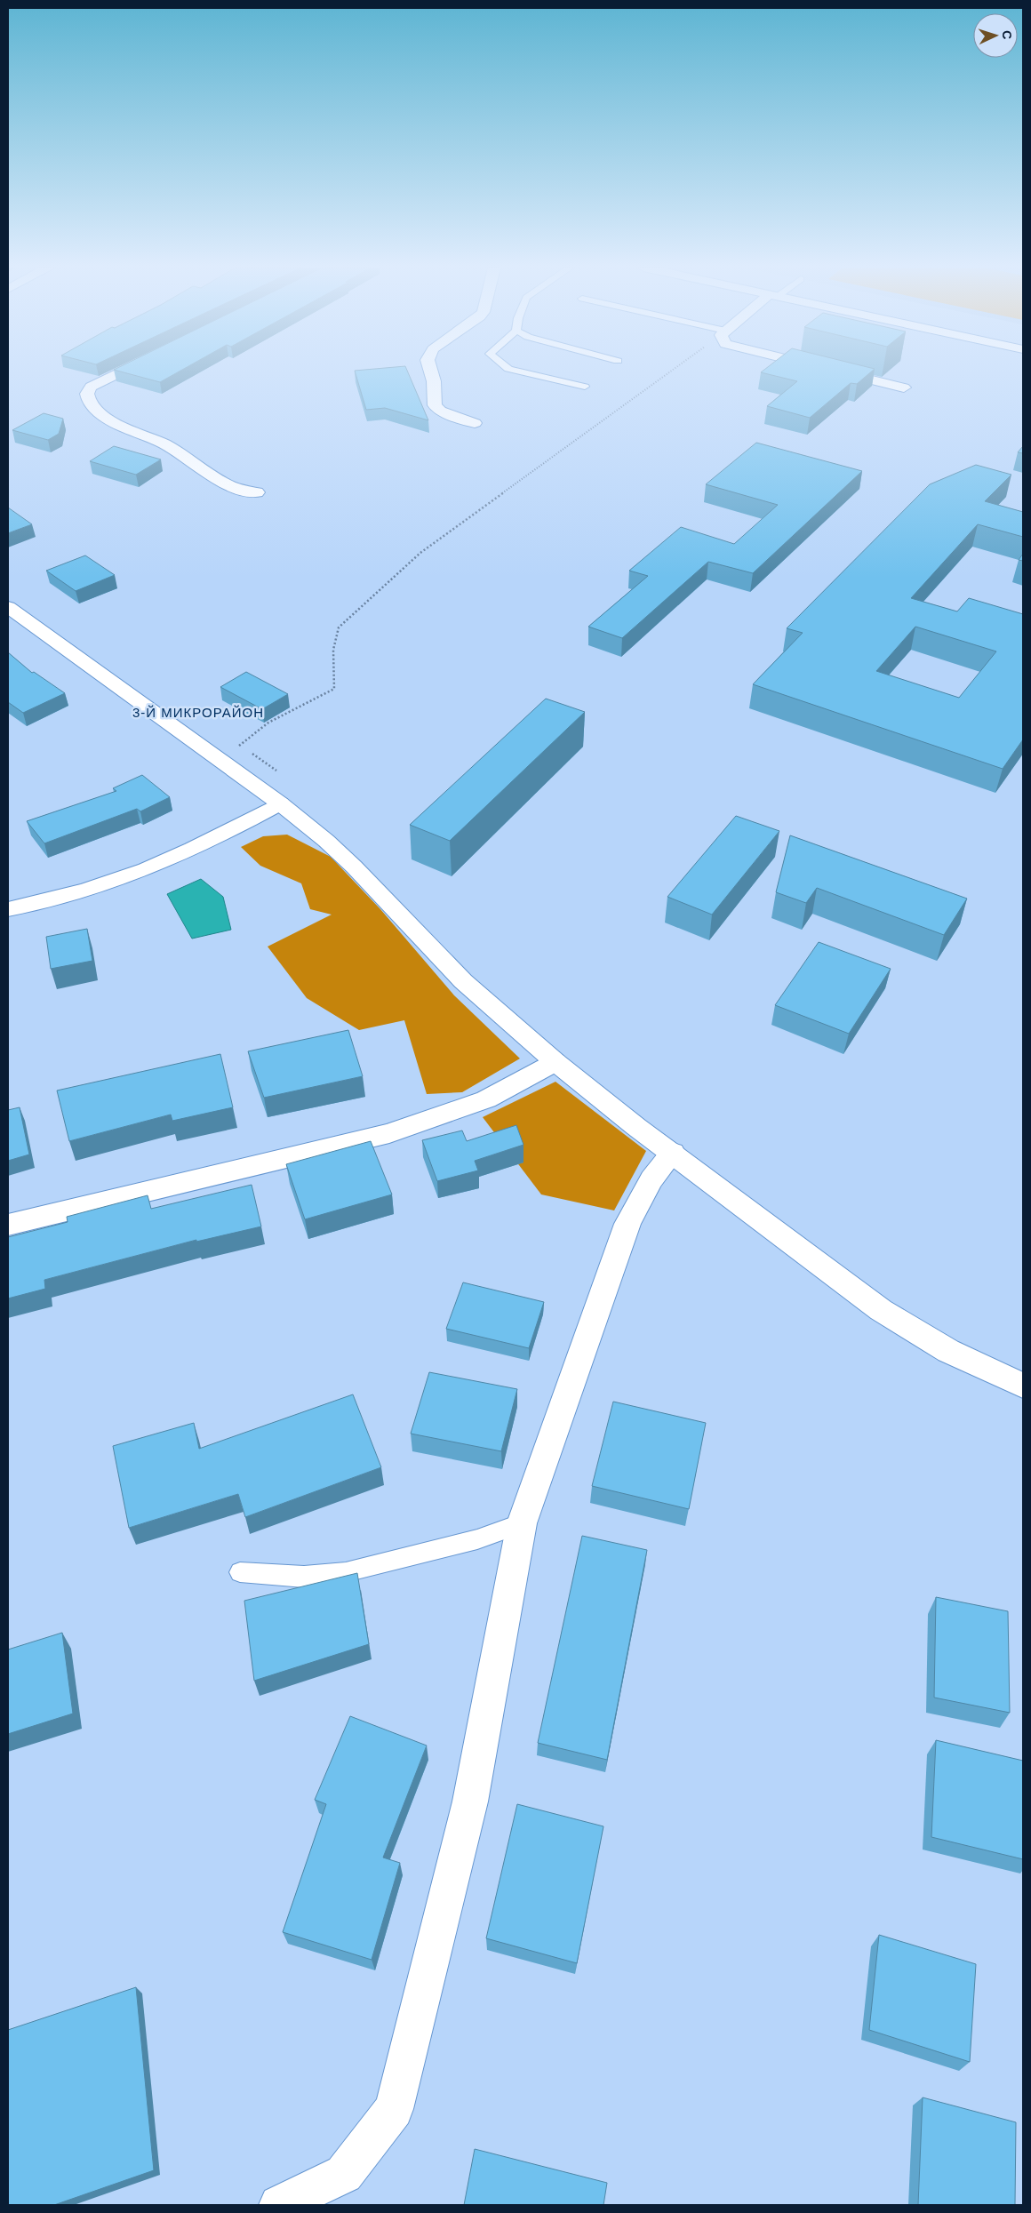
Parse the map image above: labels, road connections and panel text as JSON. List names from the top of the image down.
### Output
{
  "districts": ["3-Й МИКРОРАЙОН"],
  "north": "right"
}
